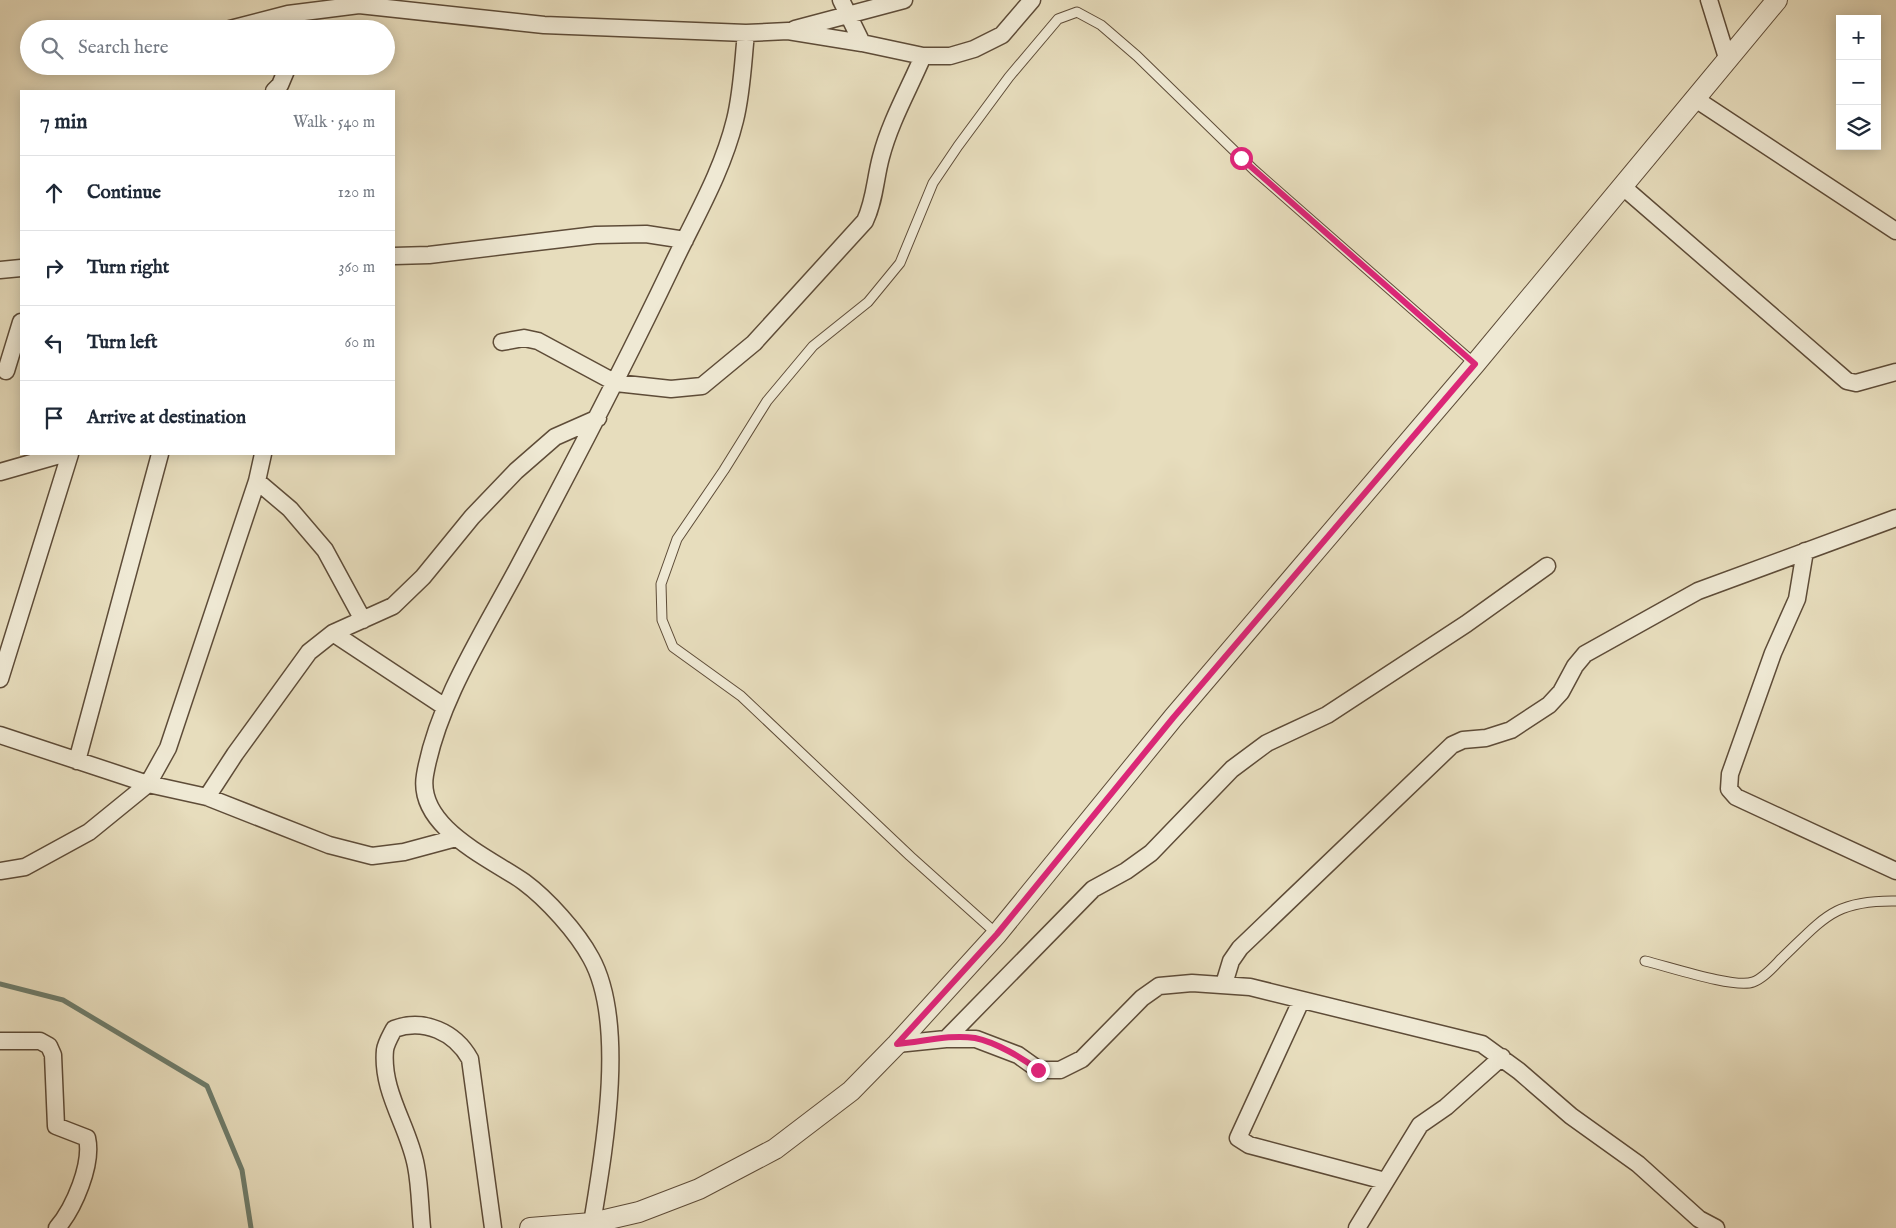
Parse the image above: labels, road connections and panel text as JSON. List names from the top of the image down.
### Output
{
  "page": {
    "map_buttons": ["+", "−"],
    "search": "Search here",
    "heading": ["7 min", "Walk · 540 m"],
    "list": [
      ["Continue", "120 m"],
      ["Turn right", "360 m"],
      ["Turn left", "60 m"],
      "Arrive at destination"
    ]
  }
}
